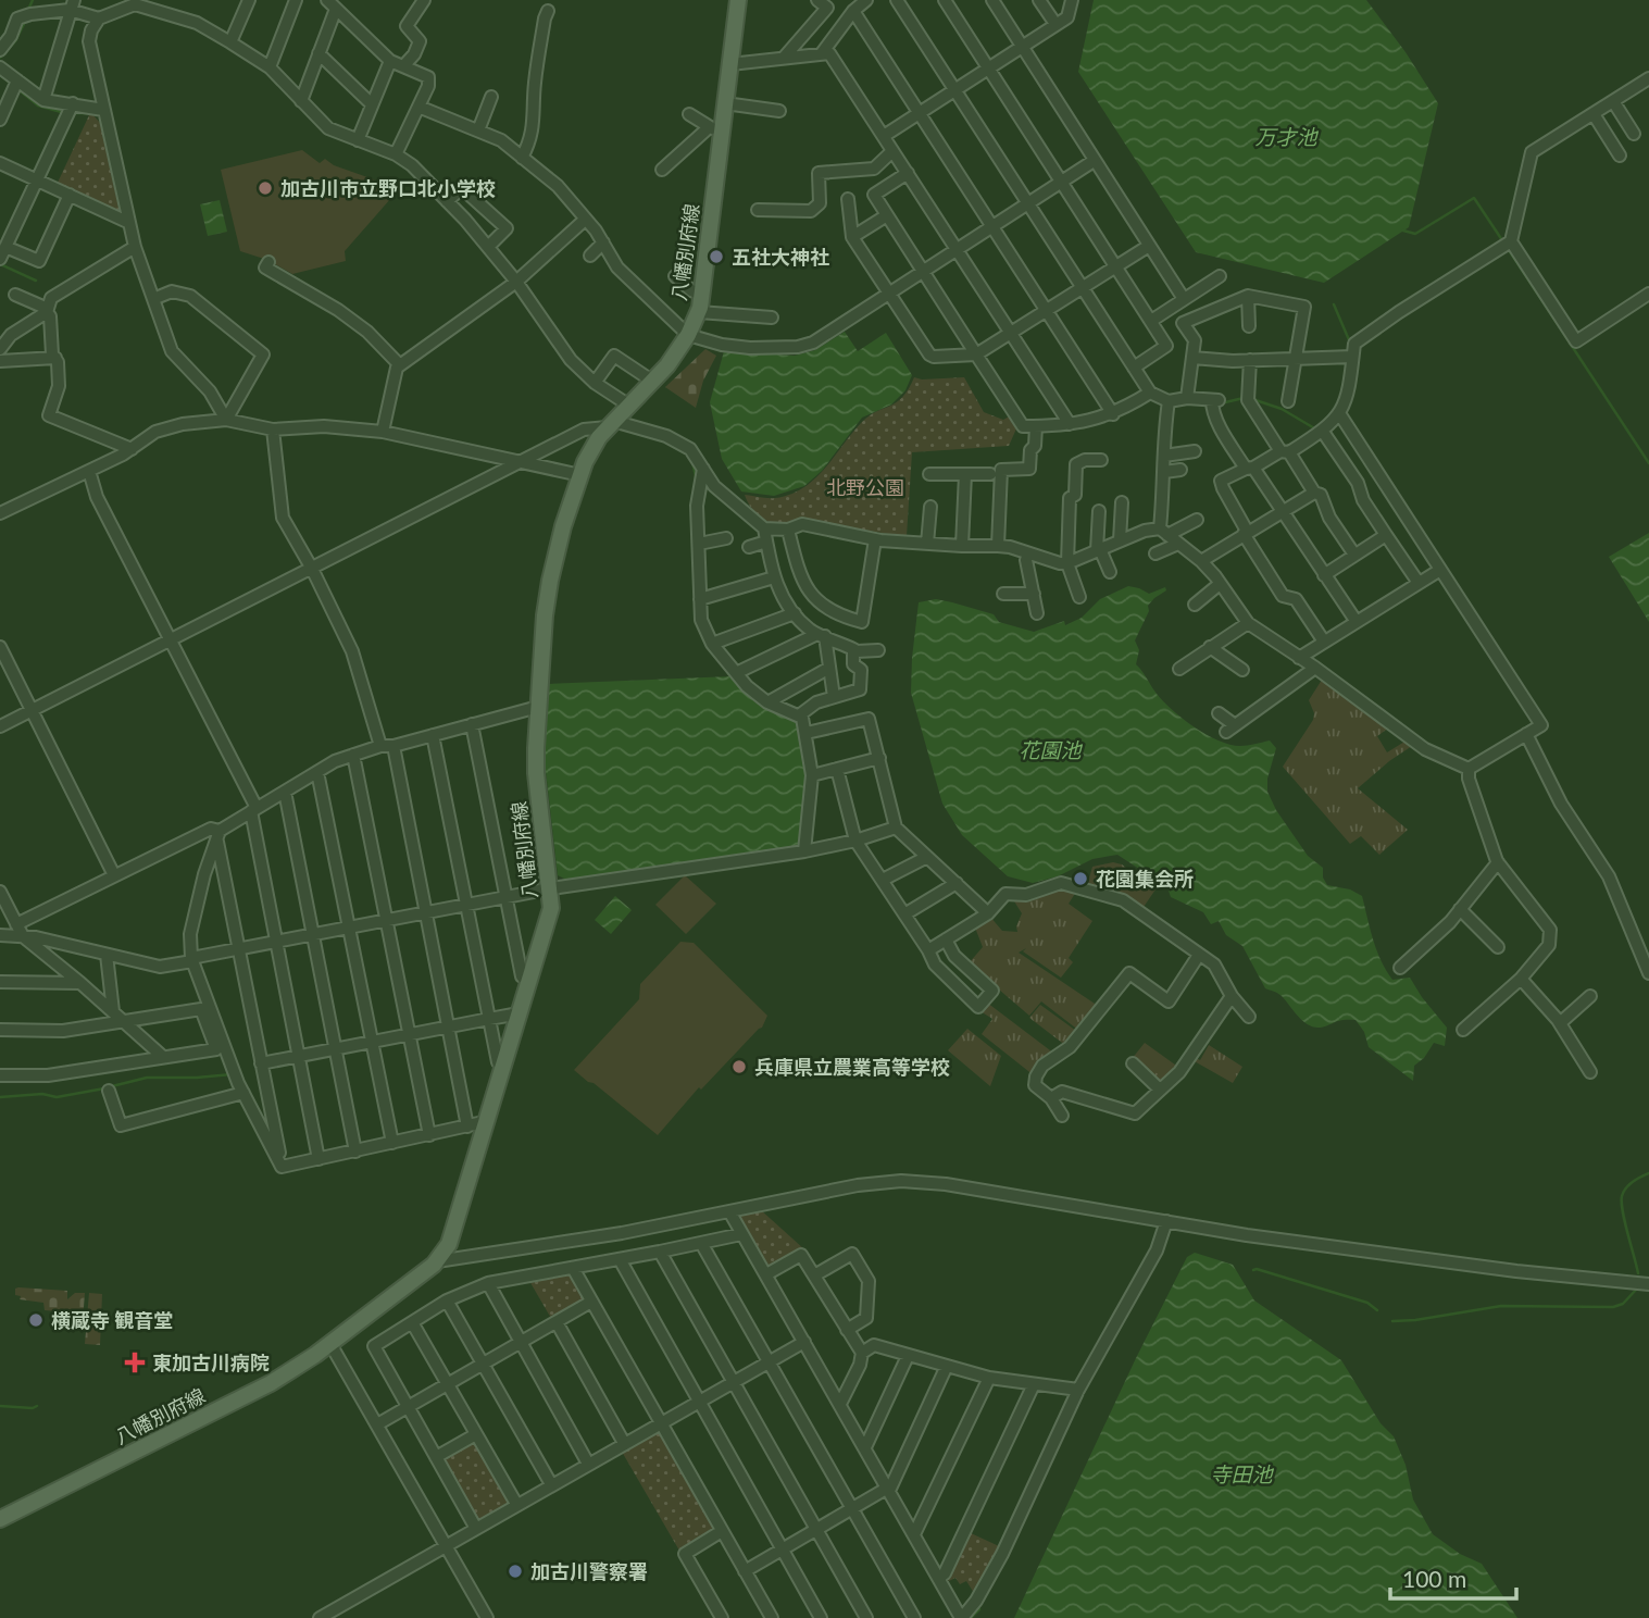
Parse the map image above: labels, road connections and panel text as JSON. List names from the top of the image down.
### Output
{
  "streets": {
    "main road": ["八幡別府線"]
  },
  "water": ["万才池", "花園池", "寺田池"],
  "parks": ["北野公園"],
  "places": {
    "other": [
      "加古川市立野口北小学校",
      "五社大神社",
      "花園集会所",
      "兵庫県立農業高等学校",
      "横蔵寺 観音堂",
      "加古川警察署"
    ],
    "health": ["東加古川病院"]
  },
  "scale_bar": "100 m"
}
